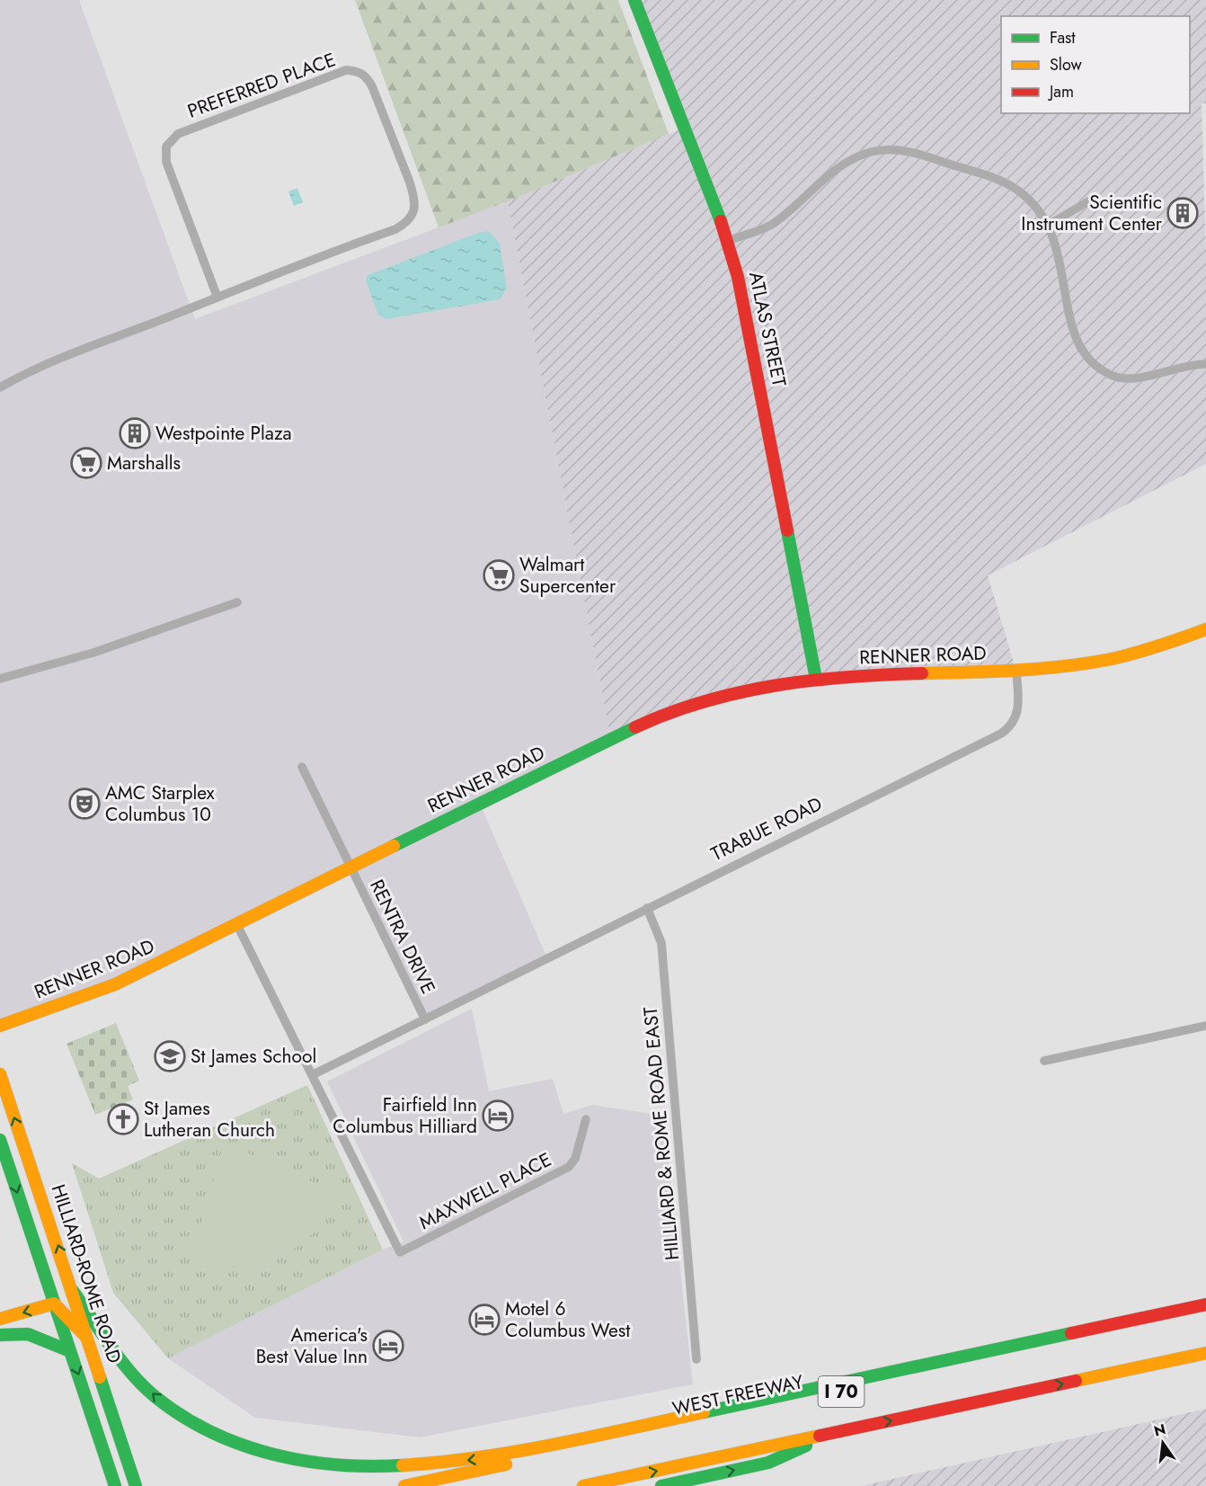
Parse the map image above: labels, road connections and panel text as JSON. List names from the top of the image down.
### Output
{
  "streets": {
    "main road": [
      "ATLAS STREET",
      "RENNER ROAD",
      "HILLIARD-ROME ROAD",
      "I 70",
      "WEST FREEWAY"
    ],
    "street": [
      "PREFERRED PLACE",
      "TRABUE ROAD",
      "RENTRA DRIVE",
      "HILLIARD & ROME ROAD EAST",
      "MAXWELL PLACE"
    ]
  },
  "crossings": [
    ["ATLAS STREET", "RENNER ROAD"],
    ["RENNER ROAD", "TRABUE ROAD"],
    ["RENNER ROAD", "RENTRA DRIVE"],
    ["TRABUE ROAD", "RENTRA DRIVE"],
    ["TRABUE ROAD", "HILLIARD & ROME ROAD EAST"],
    ["TRABUE ROAD", "MAXWELL PLACE"]
  ],
  "places": {
    "building": ["Scientific Instrument Center", "Westpointe Plaza"],
    "supermarket": ["Marshalls", "Walmart Supercenter"],
    "theatre": ["AMC Starplex Columbus 10"],
    "school or university": ["St James School"],
    "hotel": ["Fairfield Inn Columbus Hilliard", "Motel 6 Columbus West", "America's Best Value Inn"],
    "church": ["St James Lutheran Church"]
  },
  "legend": ["Fast", "Slow", "Jam"],
  "north": "top"
}
